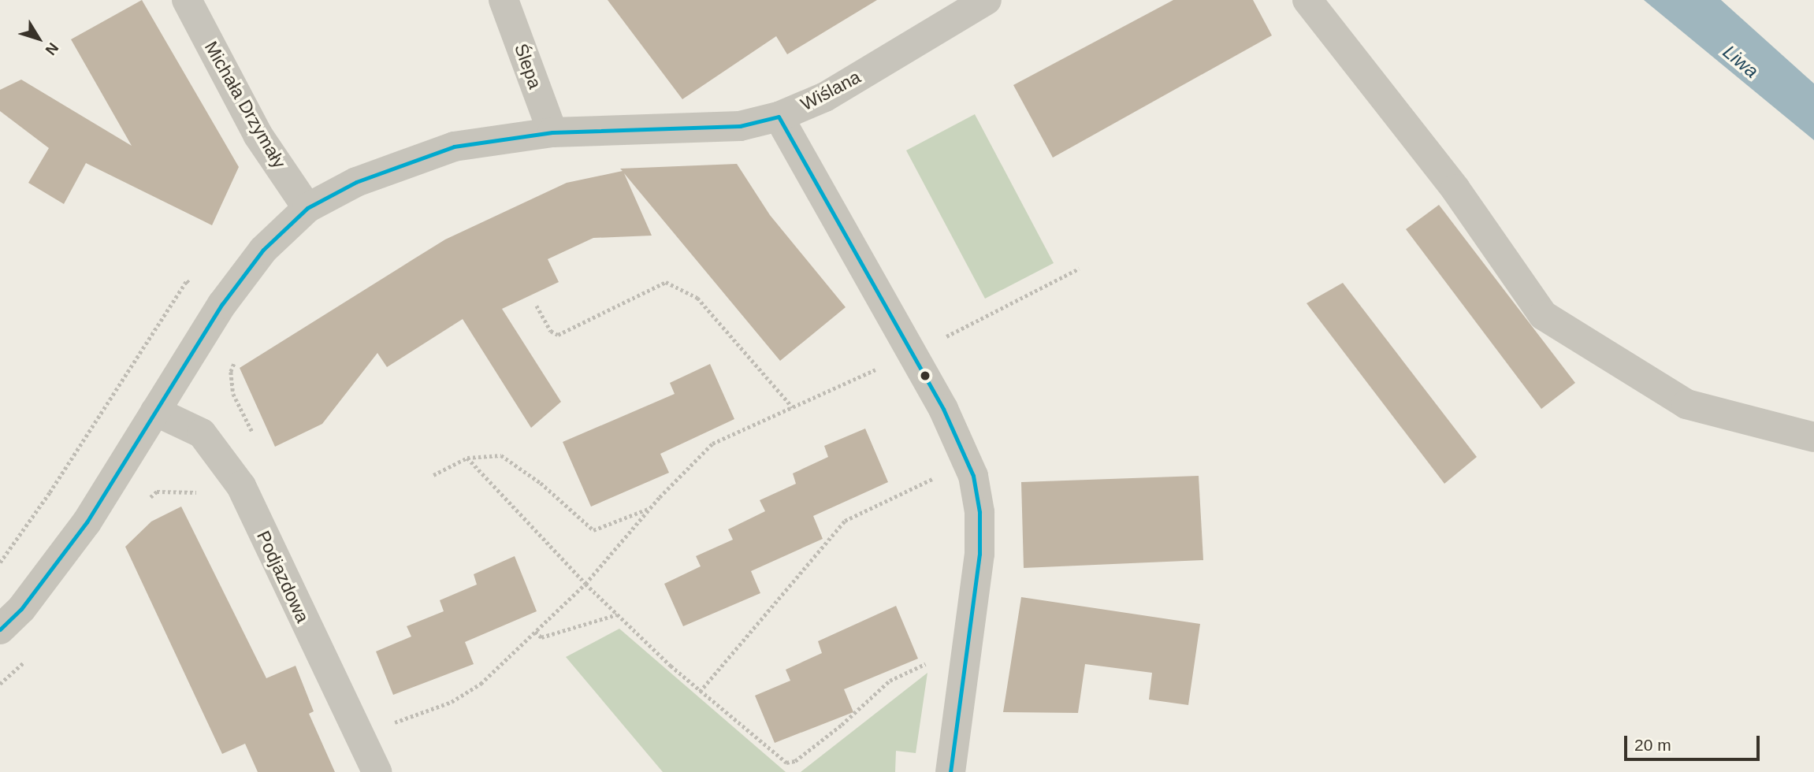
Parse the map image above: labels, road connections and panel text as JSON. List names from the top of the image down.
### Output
{
  "streets": {
    "street": [
      "Ślepa",
      "Wiślana",
      "Michała Drzymały",
      "Podjazdowa"
    ]
  },
  "crossings": [
    ["Ślepa", "Wiślana"],
    ["Wiślana", "Michała Drzymały"],
    ["Wiślana", "Podjazdowa"]
  ],
  "water": ["Liwa"],
  "scale_bar": "20 m",
  "north": "bottom right"
}
